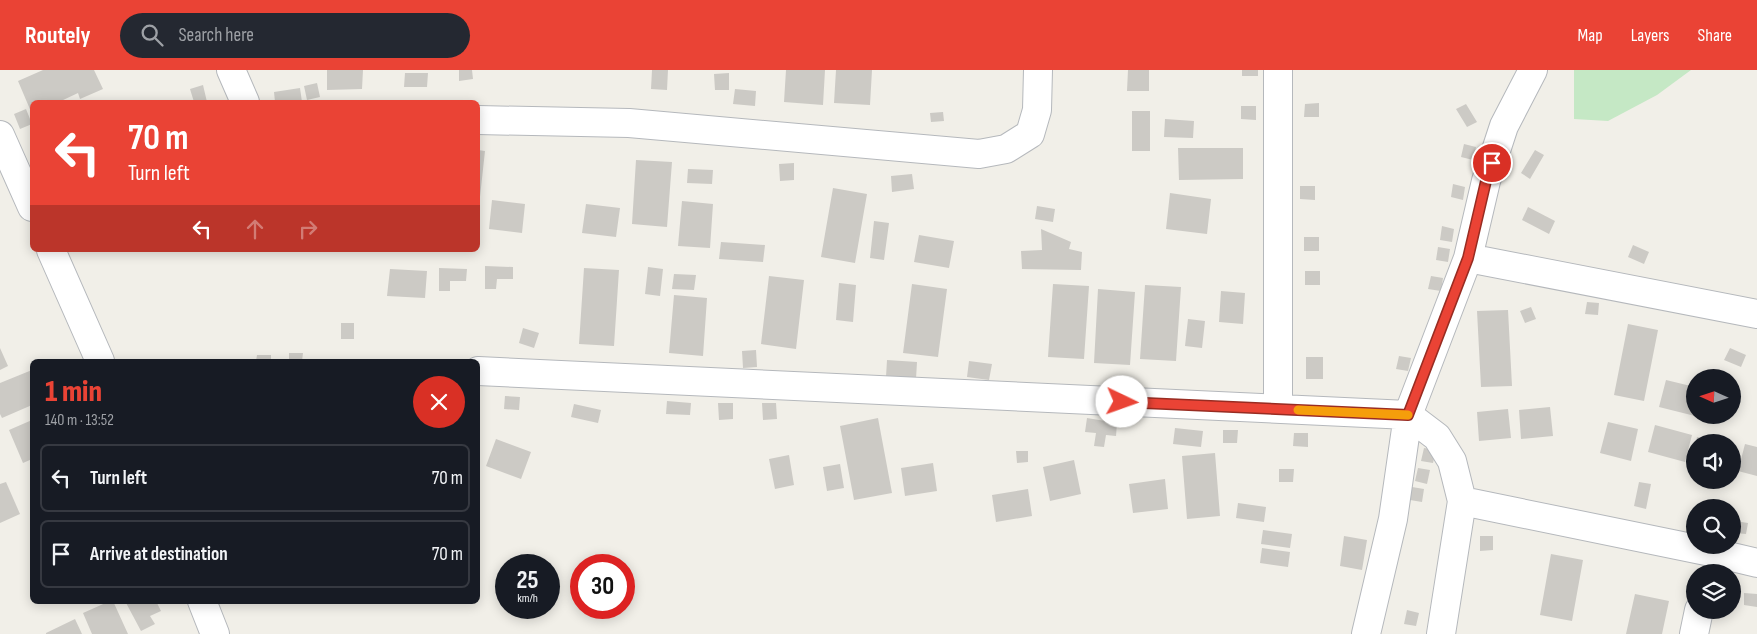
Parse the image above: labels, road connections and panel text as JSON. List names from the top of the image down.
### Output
{
  "north": "left",
  "page": {
    "header": "Routely",
    "search": "Search here",
    "nav": ["Map", "Layers", "Share"],
    "turn": ["70 m", "Turn left"],
    "heading": ["1 min", "140 m · 13:52"],
    "list": [
      {
        "name": "Turn left",
        "value": "70 m"
      },
      {
        "name": "Arrive at destination",
        "value": "70 m"
      }
    ],
    "speed": "25 km/h",
    "limit": "30"
  }
}
